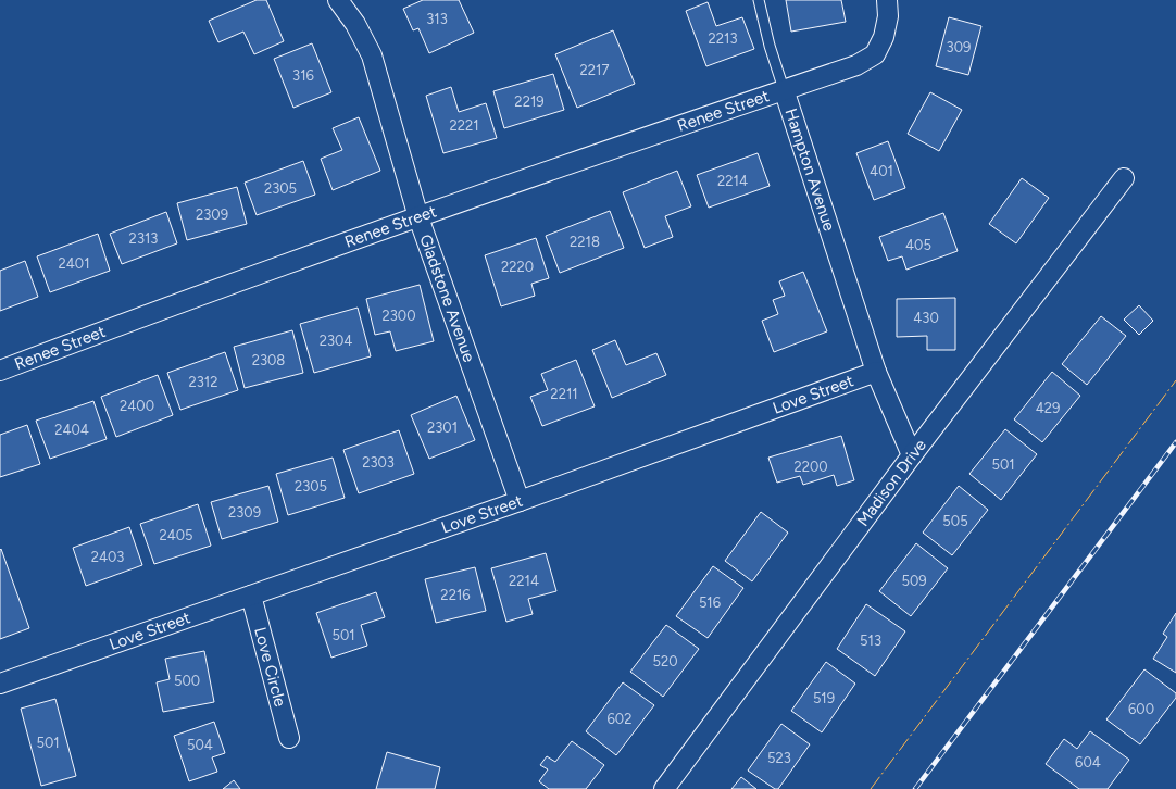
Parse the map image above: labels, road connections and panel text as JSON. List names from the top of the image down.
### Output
{
  "streets": {
    "street": [
      "Renee Street",
      "Hampton Avenue",
      "Gladstone Avenue",
      "Love Street",
      "Madison Drive",
      "Love Circle"
    ]
  },
  "crossings": [
    ["Renee Street", "Hampton Avenue"],
    ["Renee Street", "Gladstone Avenue"],
    ["Hampton Avenue", "Love Street"],
    ["Gladstone Avenue", "Love Street"],
    ["Love Street", "Love Circle"]
  ],
  "house_numbers": [
    "313",
    "2213",
    "309",
    "2217",
    "316",
    "2219",
    "2221",
    "401",
    "2214",
    "2305",
    "2309",
    "2313",
    "2218",
    "405",
    "2401",
    "2220",
    "2300",
    "430",
    "2304",
    "2308",
    "2312",
    "2211",
    "2400",
    "429",
    "2301",
    "2404",
    "2303",
    "501",
    "2200",
    "2305",
    "2309",
    "505",
    "2405",
    "2403",
    "2214",
    "509",
    "2216",
    "516",
    "501",
    "513",
    "520",
    "500",
    "519",
    "600",
    "602",
    "501",
    "504",
    "523",
    "604"
  ]
}
